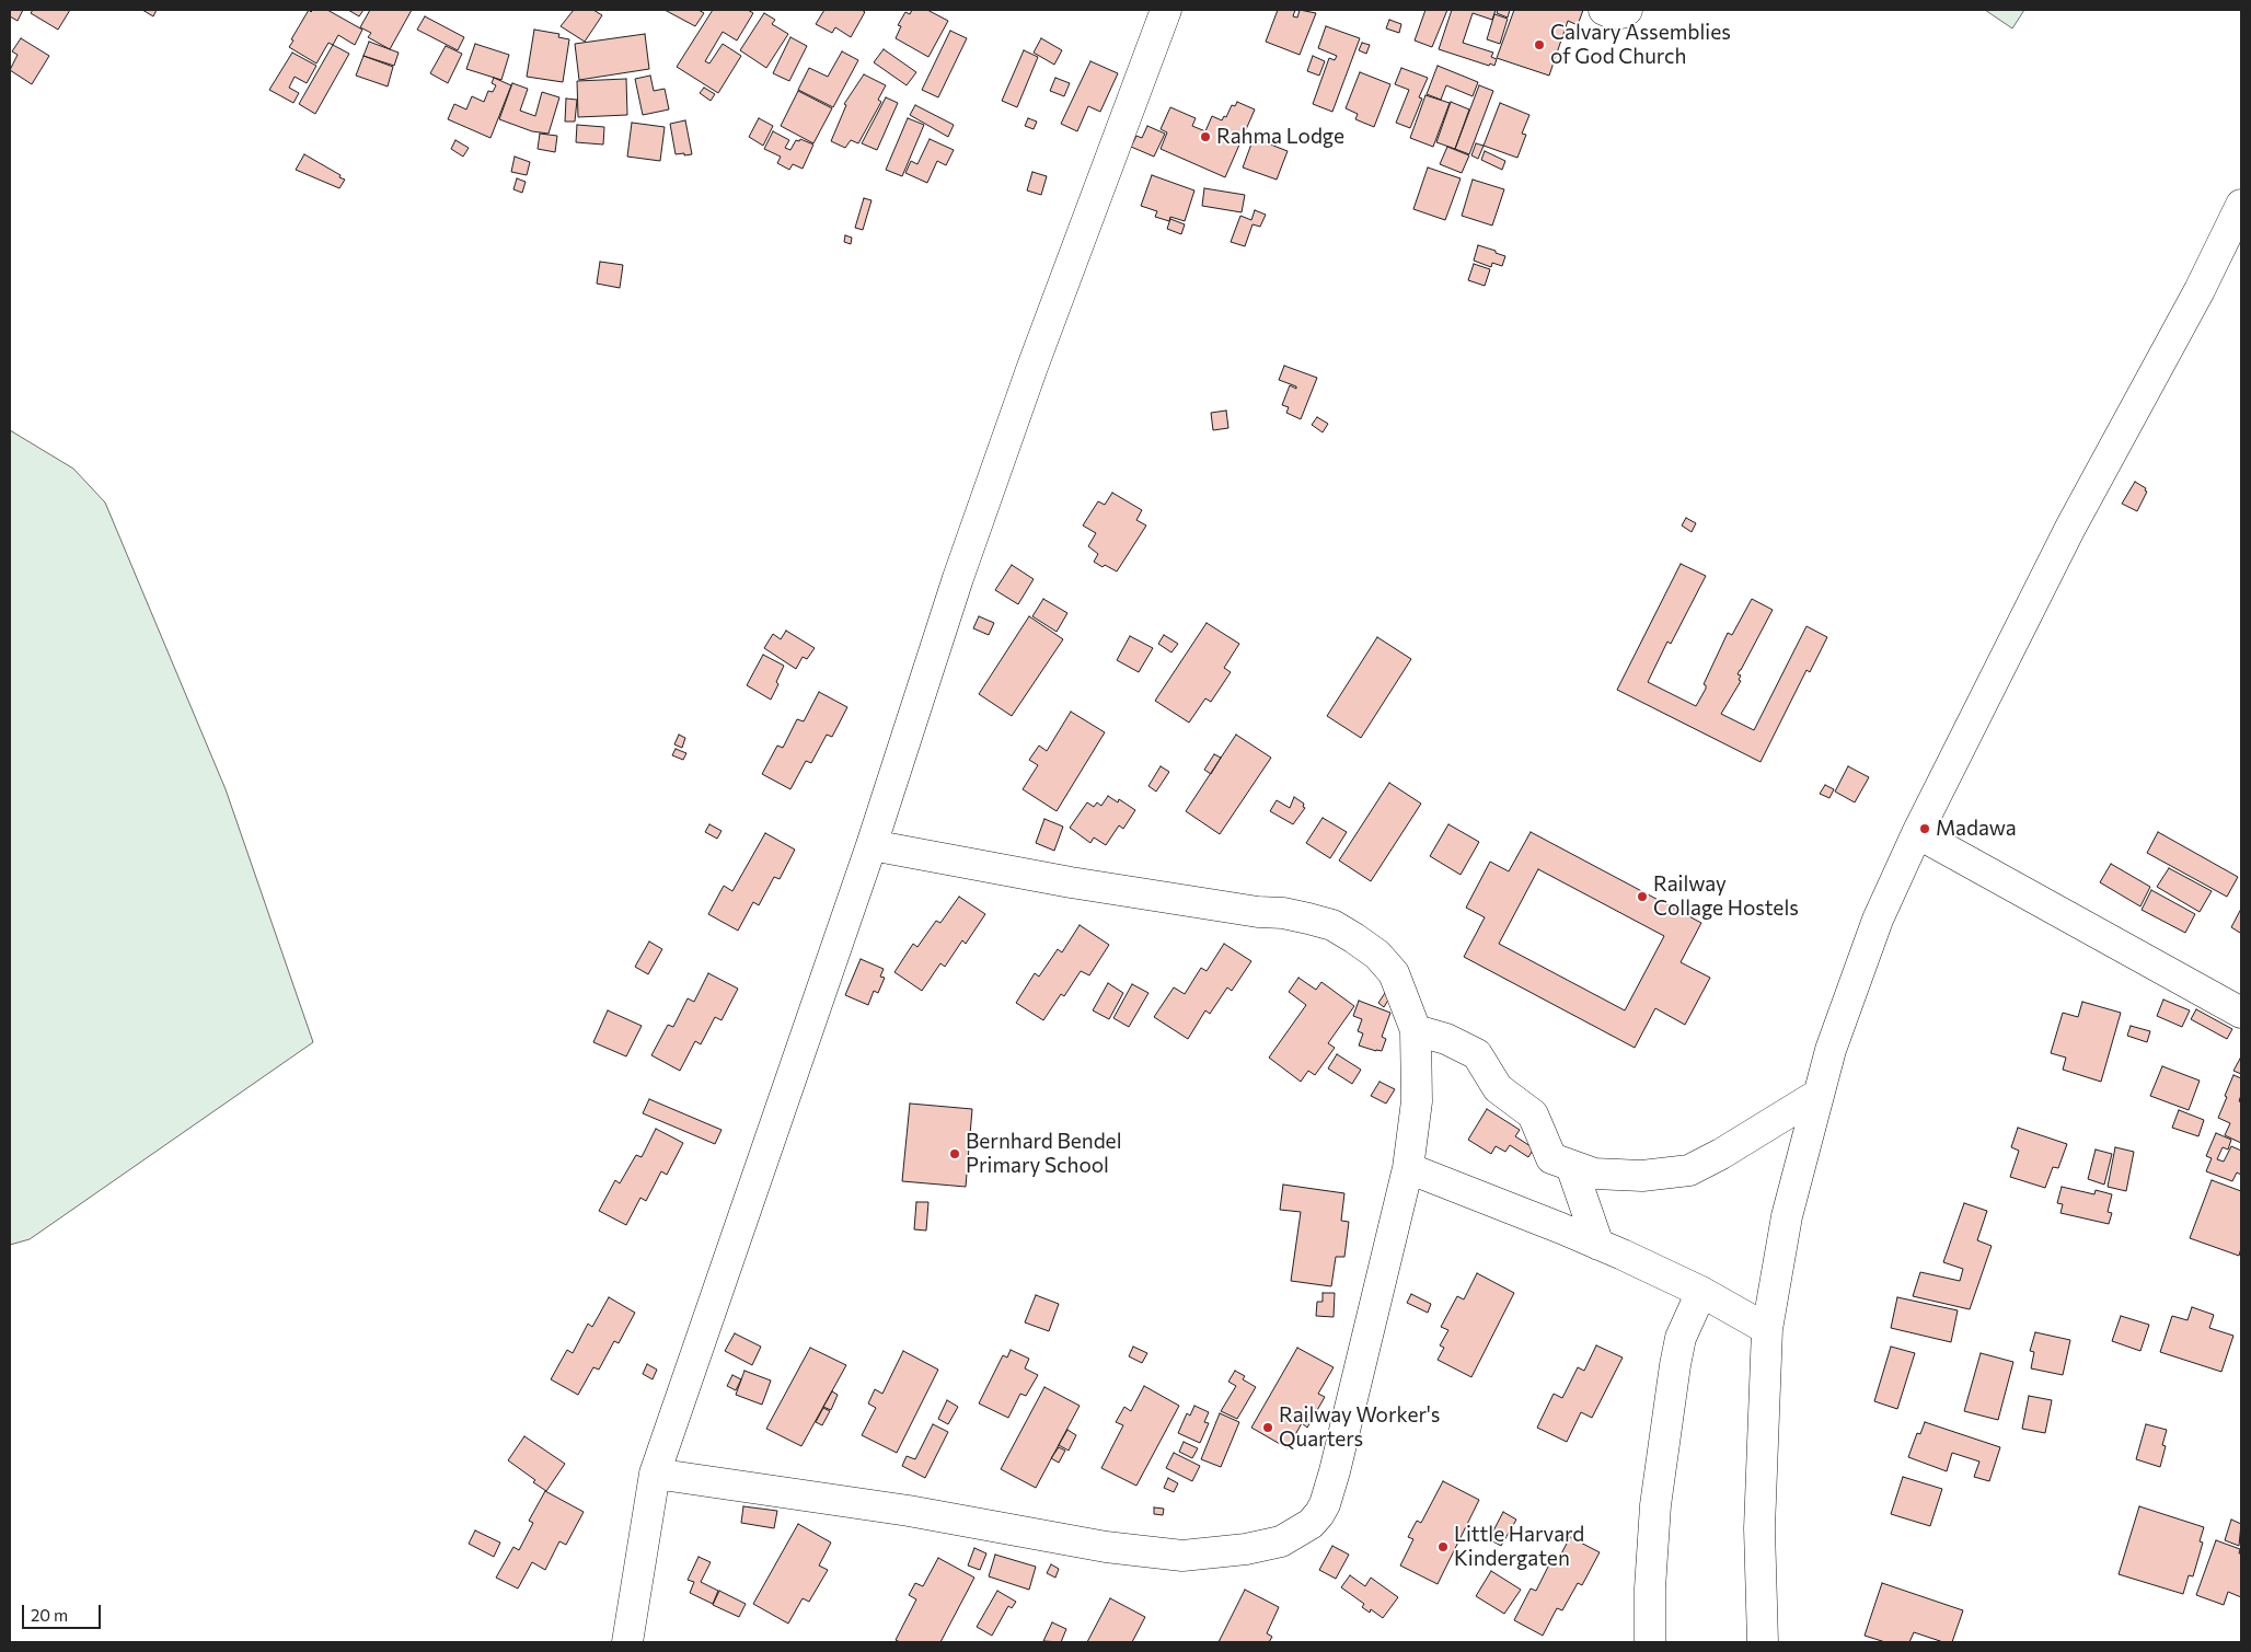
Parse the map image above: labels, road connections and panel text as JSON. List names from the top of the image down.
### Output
{
  "places": [
    "Calvary Assemblies of God Church",
    "Rahma Lodge",
    "Madawa",
    "Railway Collage Hostels",
    "Bernhard Bendel Primary School",
    "Railway Worker's Quarters",
    "Little Harvard Kindergaten"
  ],
  "scale_bar": "20 m"
}
